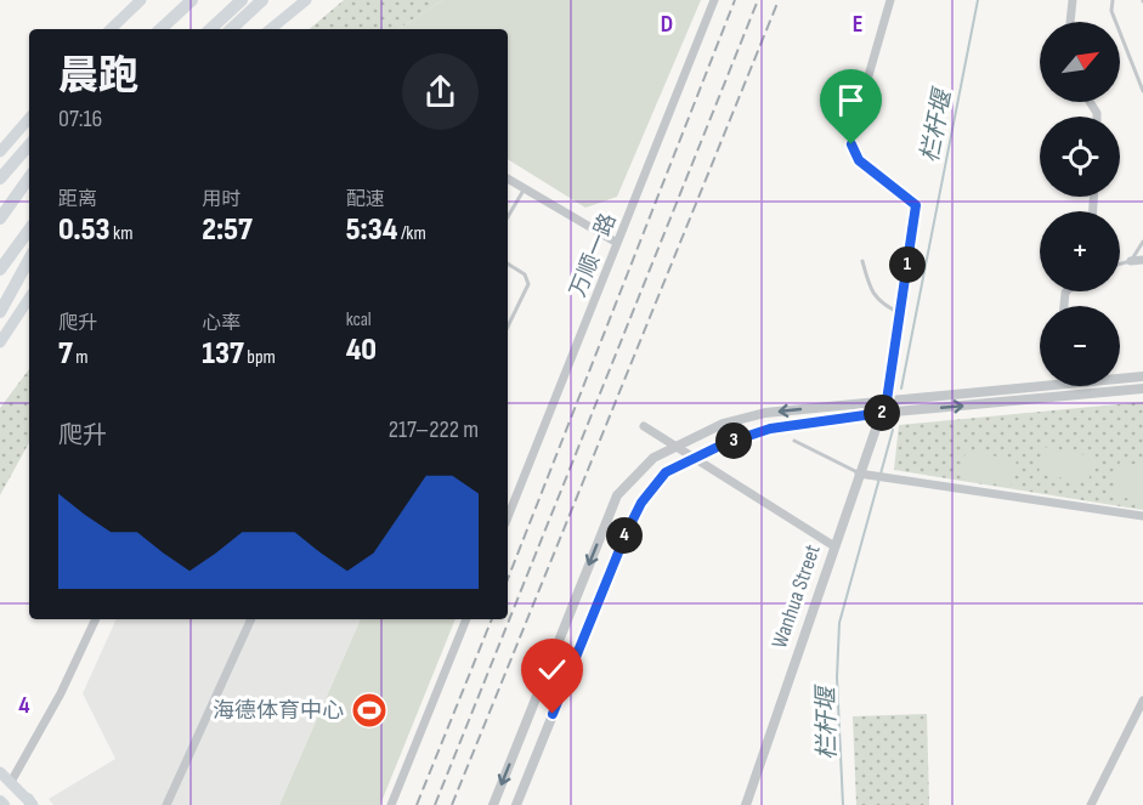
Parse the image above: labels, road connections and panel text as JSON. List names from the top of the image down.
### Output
{
  "streets": {
    "street": ["万顺一路", "Wanhua Street"]
  },
  "water": ["栏杆堰"],
  "places": {
    "sports": ["海德体育中心"]
  },
  "north": "top right",
  "page": {
    "map_buttons": ["+", "−"],
    "heading": ["晨跑", "07:16"],
    "stats": [
      ["距离", "0.53 km"],
      ["用时", "2:57"],
      ["配速", "5:34 /km"],
      ["爬升", "7 m"],
      ["心率", "137 bpm"],
      ["kcal", "40"]
    ],
    "pins": [
      "1",
      "2",
      "3",
      "4"
    ],
    "chart": ["爬升", "217–222 m"]
  },
  "grid": {
    "columns": ["D", "E"],
    "rows": ["4"]
  }
}
